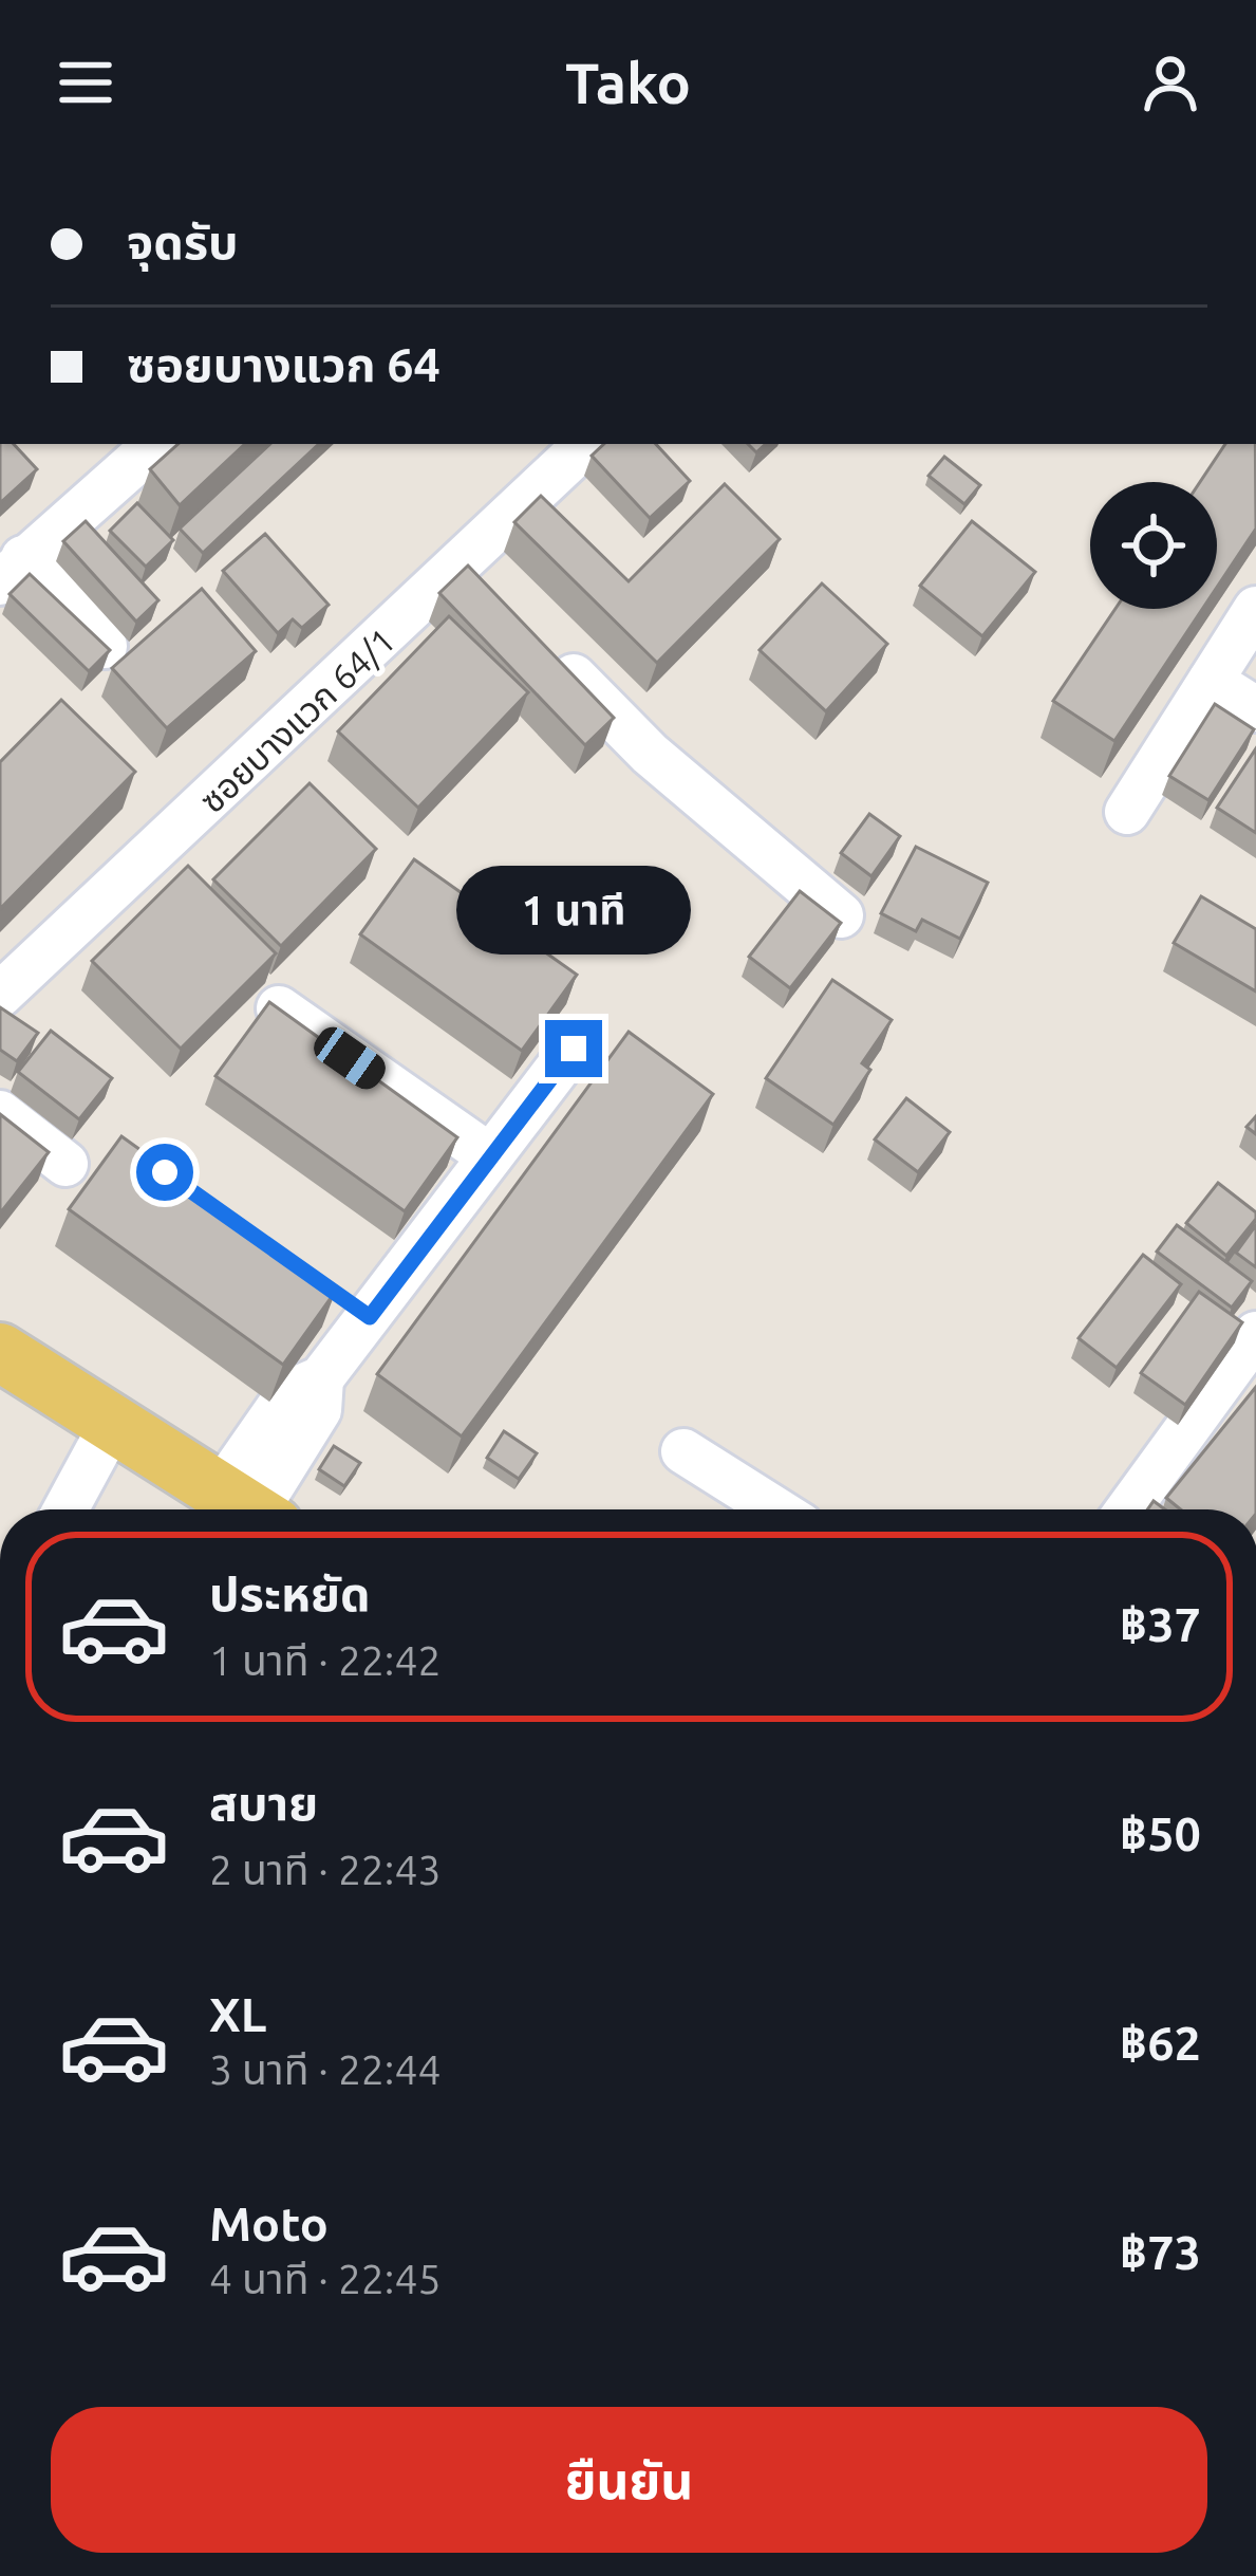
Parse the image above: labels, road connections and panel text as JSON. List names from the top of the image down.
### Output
{
  "streets": {
    "street": ["ซอยบางแวก 64/1"]
  },
  "page": {
    "header": "Tako",
    "banner": ["จุดรับ", "ซอยบางแวก 64"],
    "bubble": "1 นาที",
    "list": [
      {
        "name": "ประหยัด",
        "note": "1 นาที · 22:42",
        "value": "฿37"
      },
      {
        "name": "สบาย",
        "note": "2 นาที · 22:43",
        "value": "฿50"
      },
      {
        "name": "XL",
        "note": "3 นาที · 22:44",
        "value": "฿62"
      },
      {
        "name": "Moto",
        "note": "4 นาที · 22:45",
        "value": "฿73"
      }
    ],
    "buttons": "ยืนยัน"
  }
}
